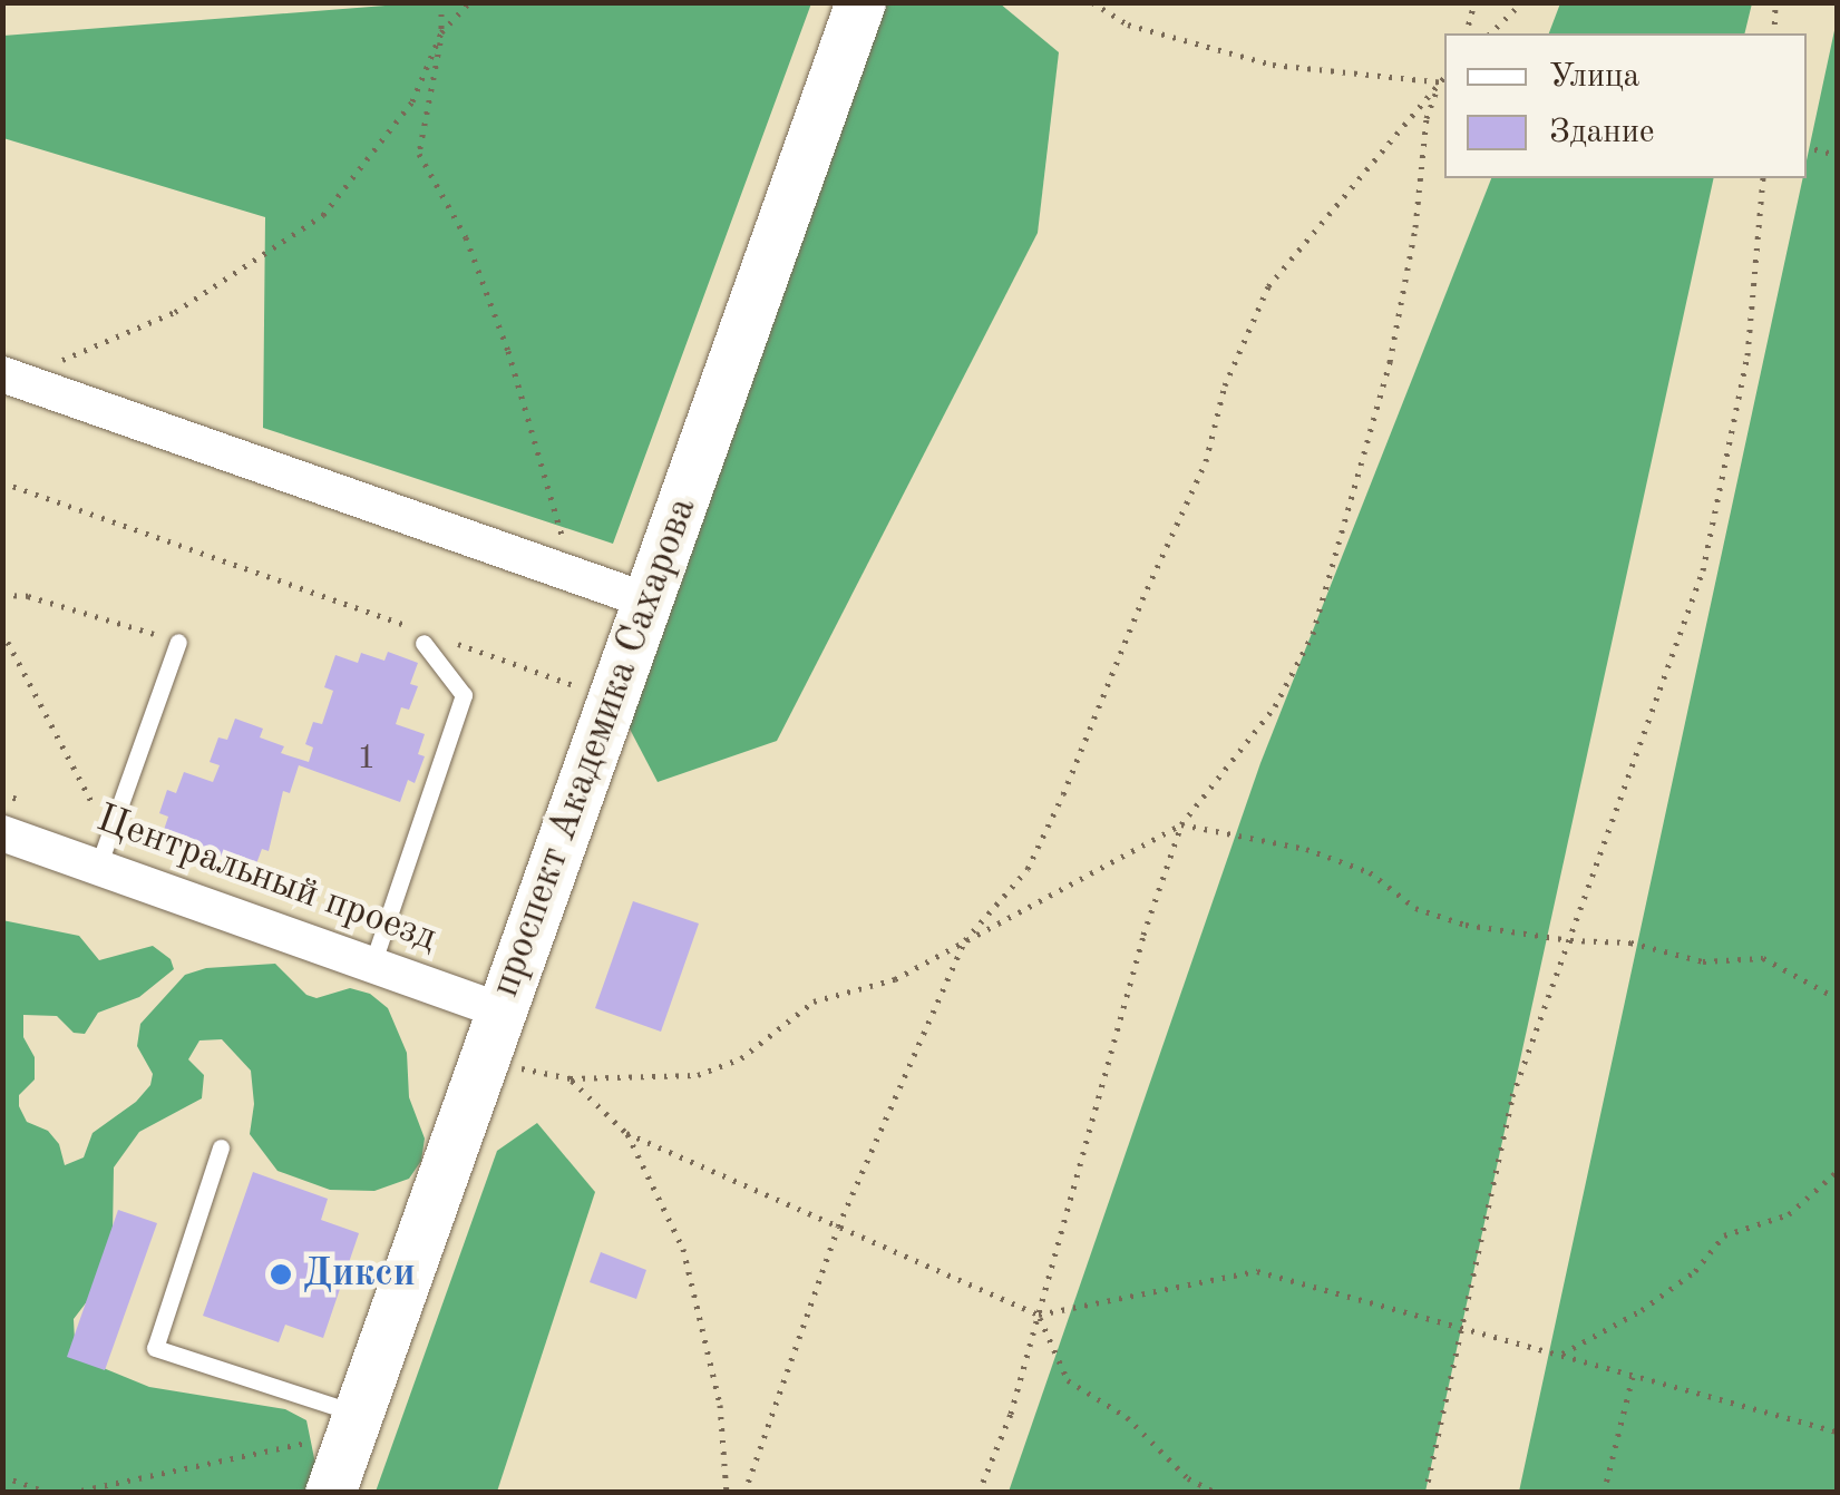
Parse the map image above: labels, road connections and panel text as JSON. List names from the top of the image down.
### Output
{
  "streets": {
    "street": ["проспект Академика Сахарова", "Центральный проезд"]
  },
  "crossings": [
    ["проспект Академика Сахарова", "Центральный проезд"]
  ],
  "places": ["Дикси"],
  "house_numbers": ["1"],
  "legend": ["Улица", "Здание"]
}
